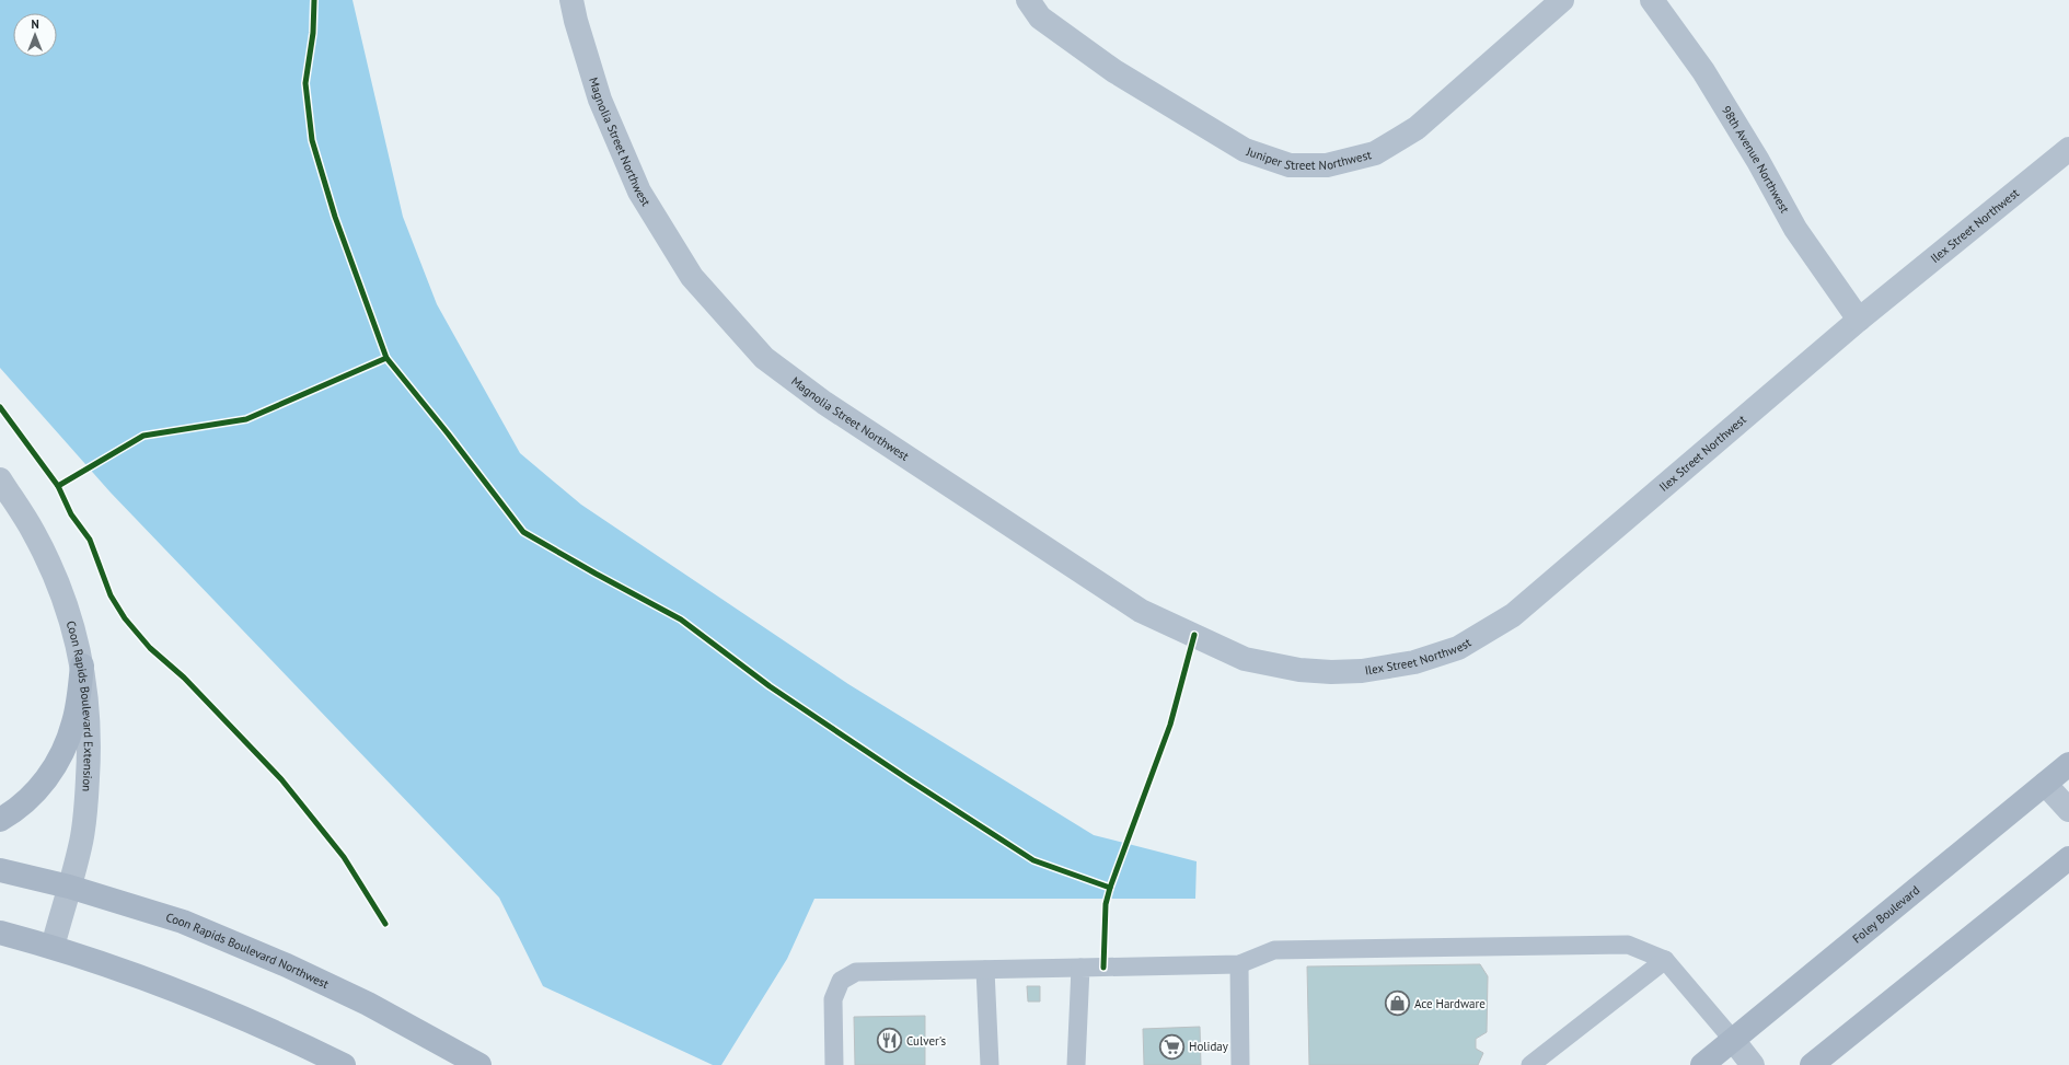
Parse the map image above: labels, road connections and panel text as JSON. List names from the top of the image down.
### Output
{
  "streets": {
    "main road": ["Foley Boulevard", "Coon Rapids Boulevard Northwest"],
    "street": [
      "Magnolia Street Northwest",
      "Juniper Street Northwest",
      "98th Avenue Northwest",
      "Ilex Street Northwest",
      "Coon Rapids Boulevard Extension"
    ]
  },
  "crossings": [
    ["Magnolia Street Northwest", "Ilex Street Northwest"],
    ["98th Avenue Northwest", "Ilex Street Northwest"],
    ["Coon Rapids Boulevard Extension", "Coon Rapids Boulevard Northwest"]
  ],
  "places": {
    "shop": ["Ace Hardware"],
    "restaurant": ["Culver's"],
    "supermarket": ["Holiday"]
  },
  "north": "top"
}
